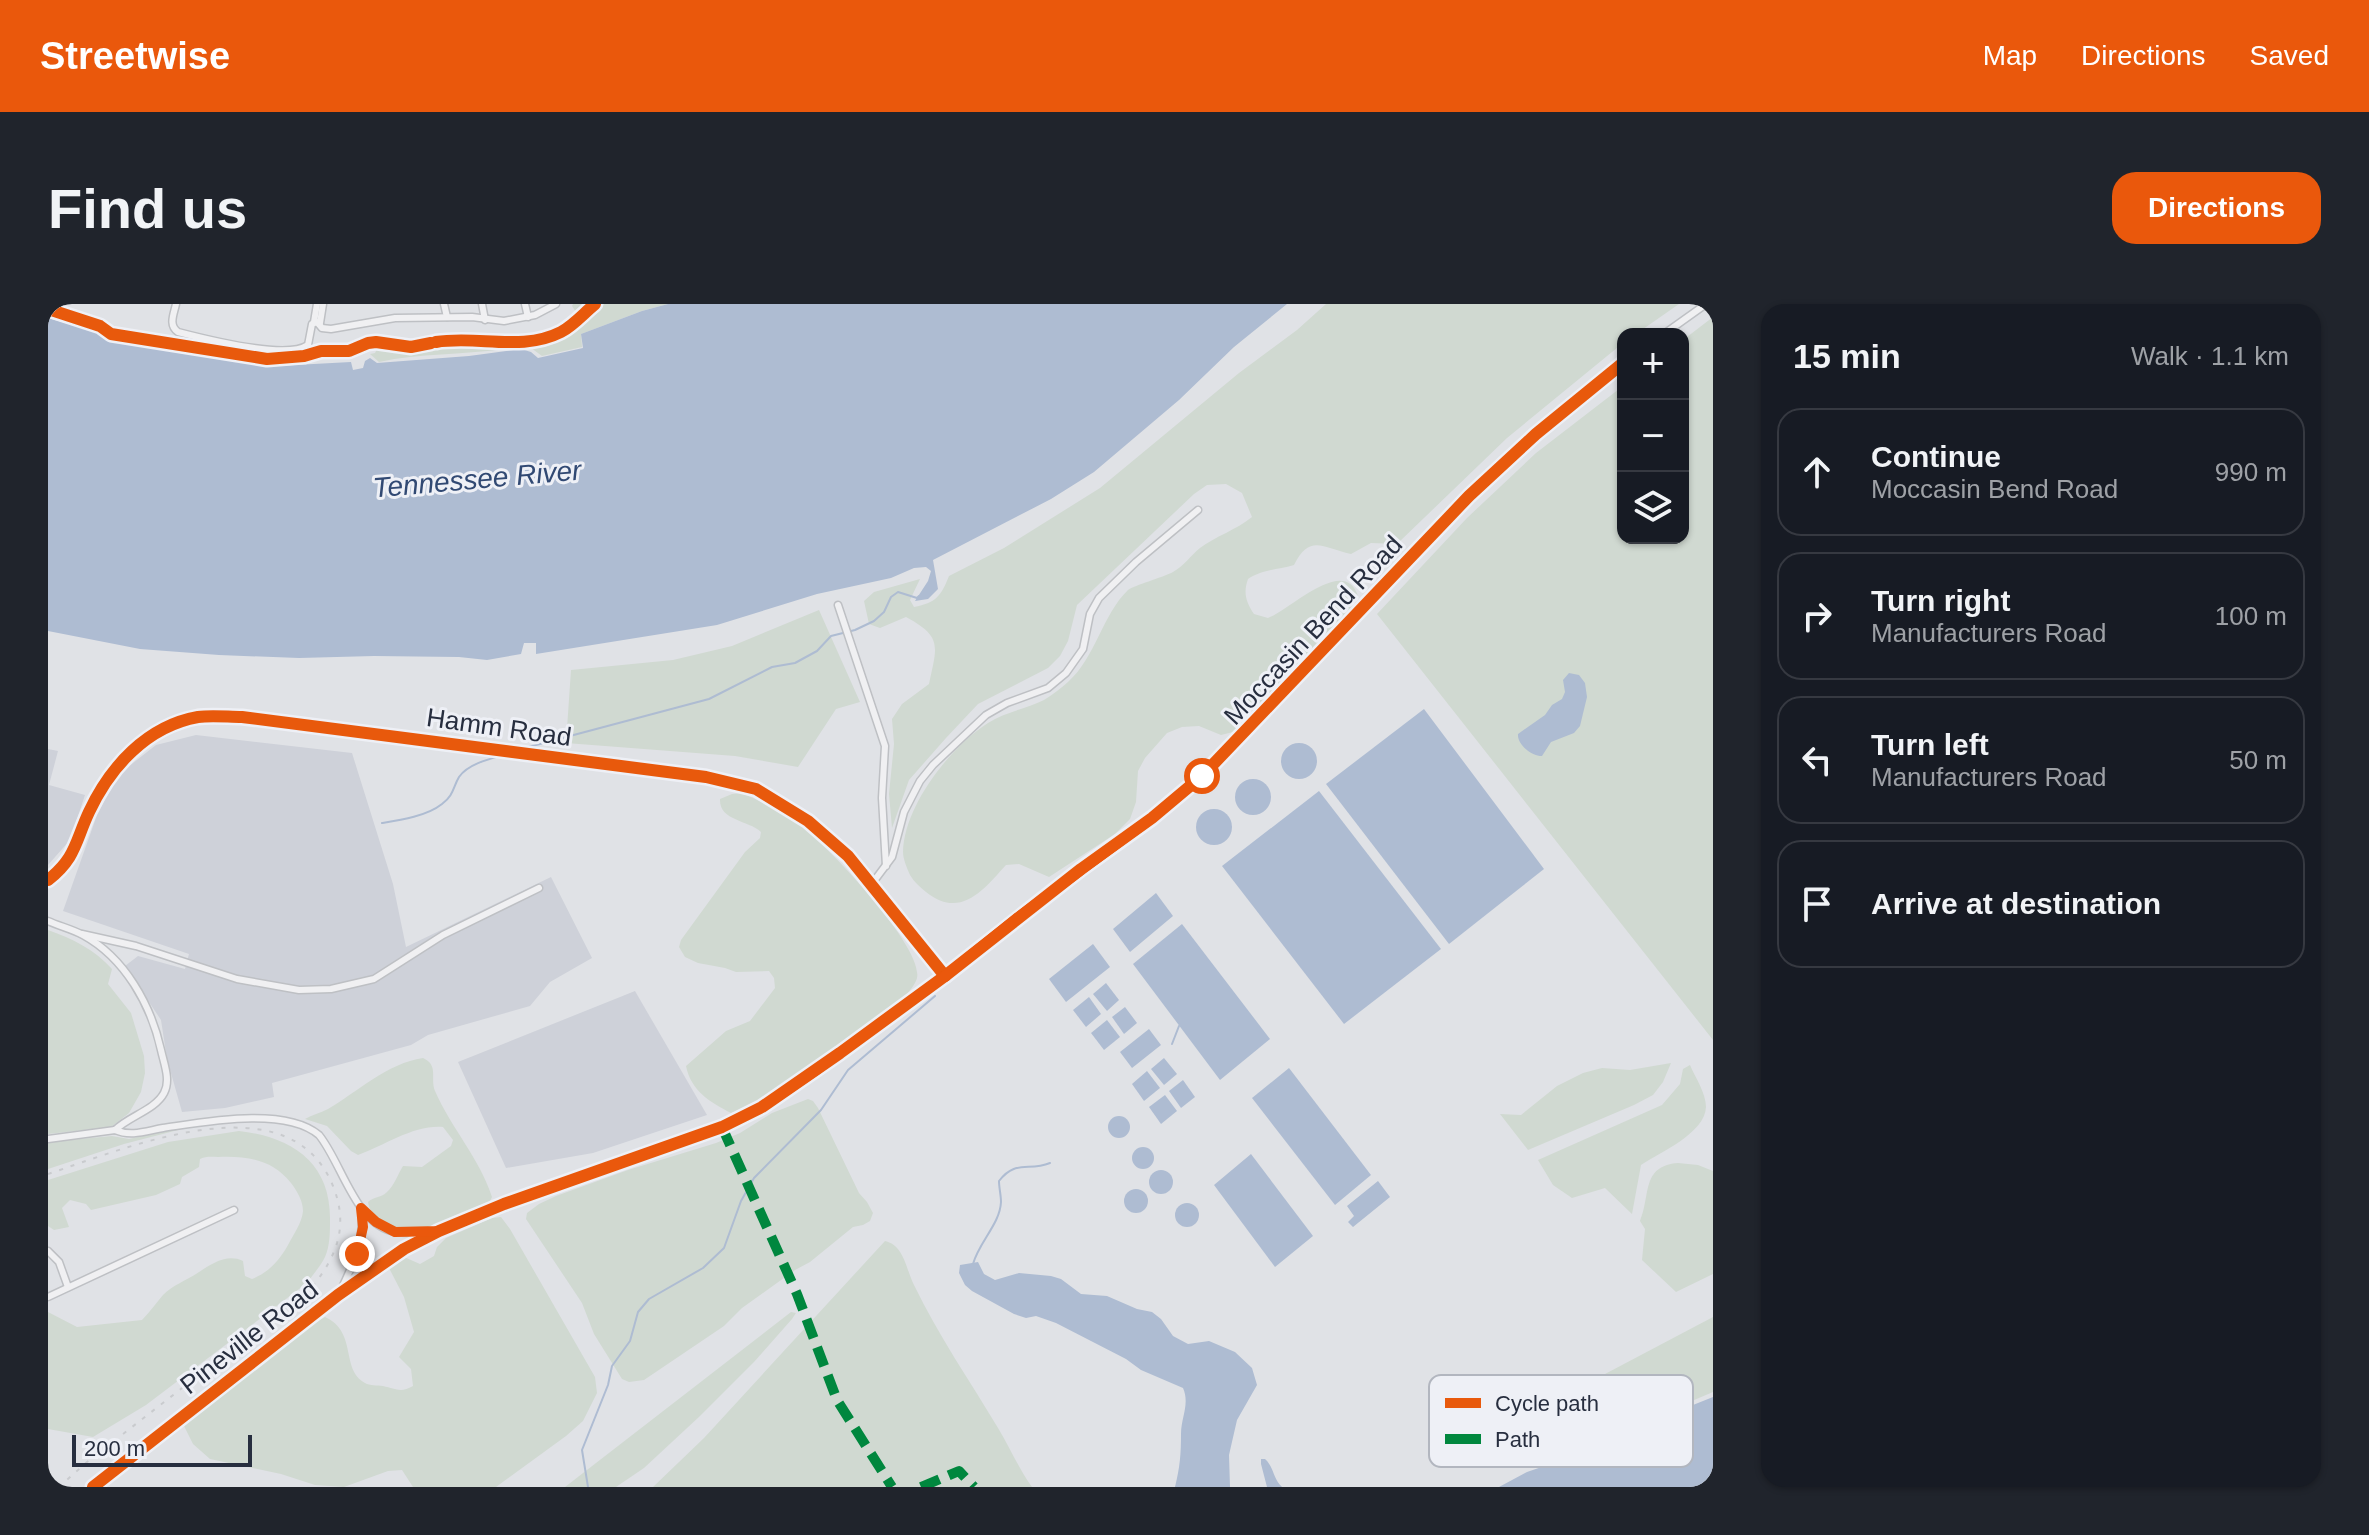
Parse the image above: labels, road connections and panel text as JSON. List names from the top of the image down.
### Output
{
  "streets": {
    "main road": ["Moccasin Bend Road", "Hamm Road", "Pineville Road"]
  },
  "crossings": [
    ["Moccasin Bend Road", "Hamm Road"],
    ["Moccasin Bend Road", "Pineville Road"]
  ],
  "water": ["Tennessee River"],
  "legend": ["Cycle path", "Path"],
  "scale_bar": "200 m",
  "page": {
    "header": "Streetwise",
    "nav": ["Map", "Directions", "Saved"],
    "buttons": "Directions",
    "title": "Find us",
    "heading": ["15 min", "Walk · 1.1 km"],
    "map_buttons": ["+", "−"],
    "list": [
      ["Continue", "Moccasin Bend Road", "990 m"],
      ["Turn right", "Manufacturers Road", "100 m"],
      ["Turn left", "Manufacturers Road", "50 m"],
      "Arrive at destination"
    ],
    "scale": "200 m"
  }
}
